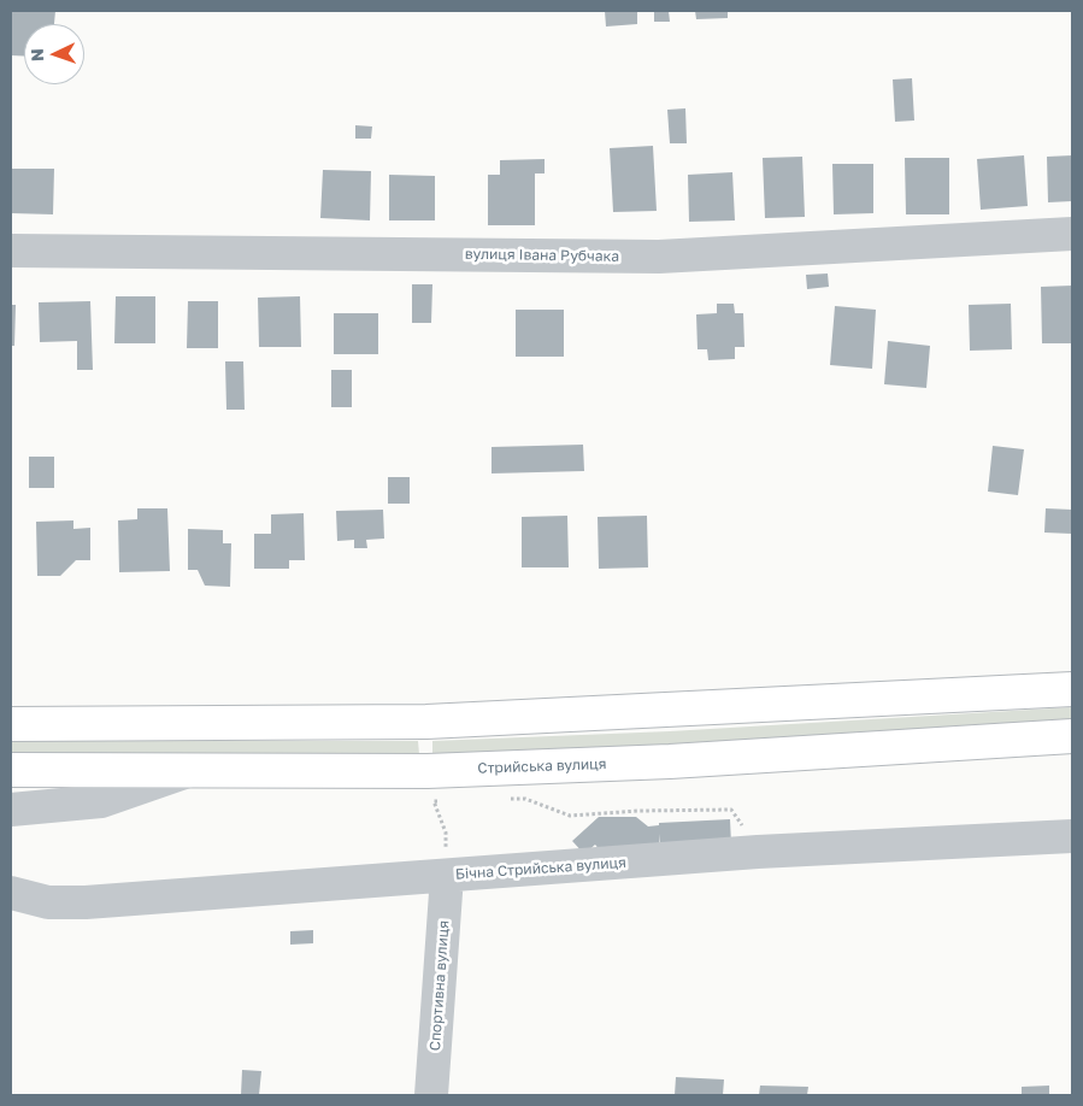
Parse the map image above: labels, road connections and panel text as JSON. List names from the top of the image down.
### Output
{
  "streets": {
    "highway": ["Стрийська вулиця"],
    "street": ["вулиця Івана Рубчака", "Бічна Стрийська вулиця", "Спортивна вулиця"]
  },
  "crossings": [
    ["Бічна Стрийська вулиця", "Спортивна вулиця"]
  ],
  "north": "left"
}
